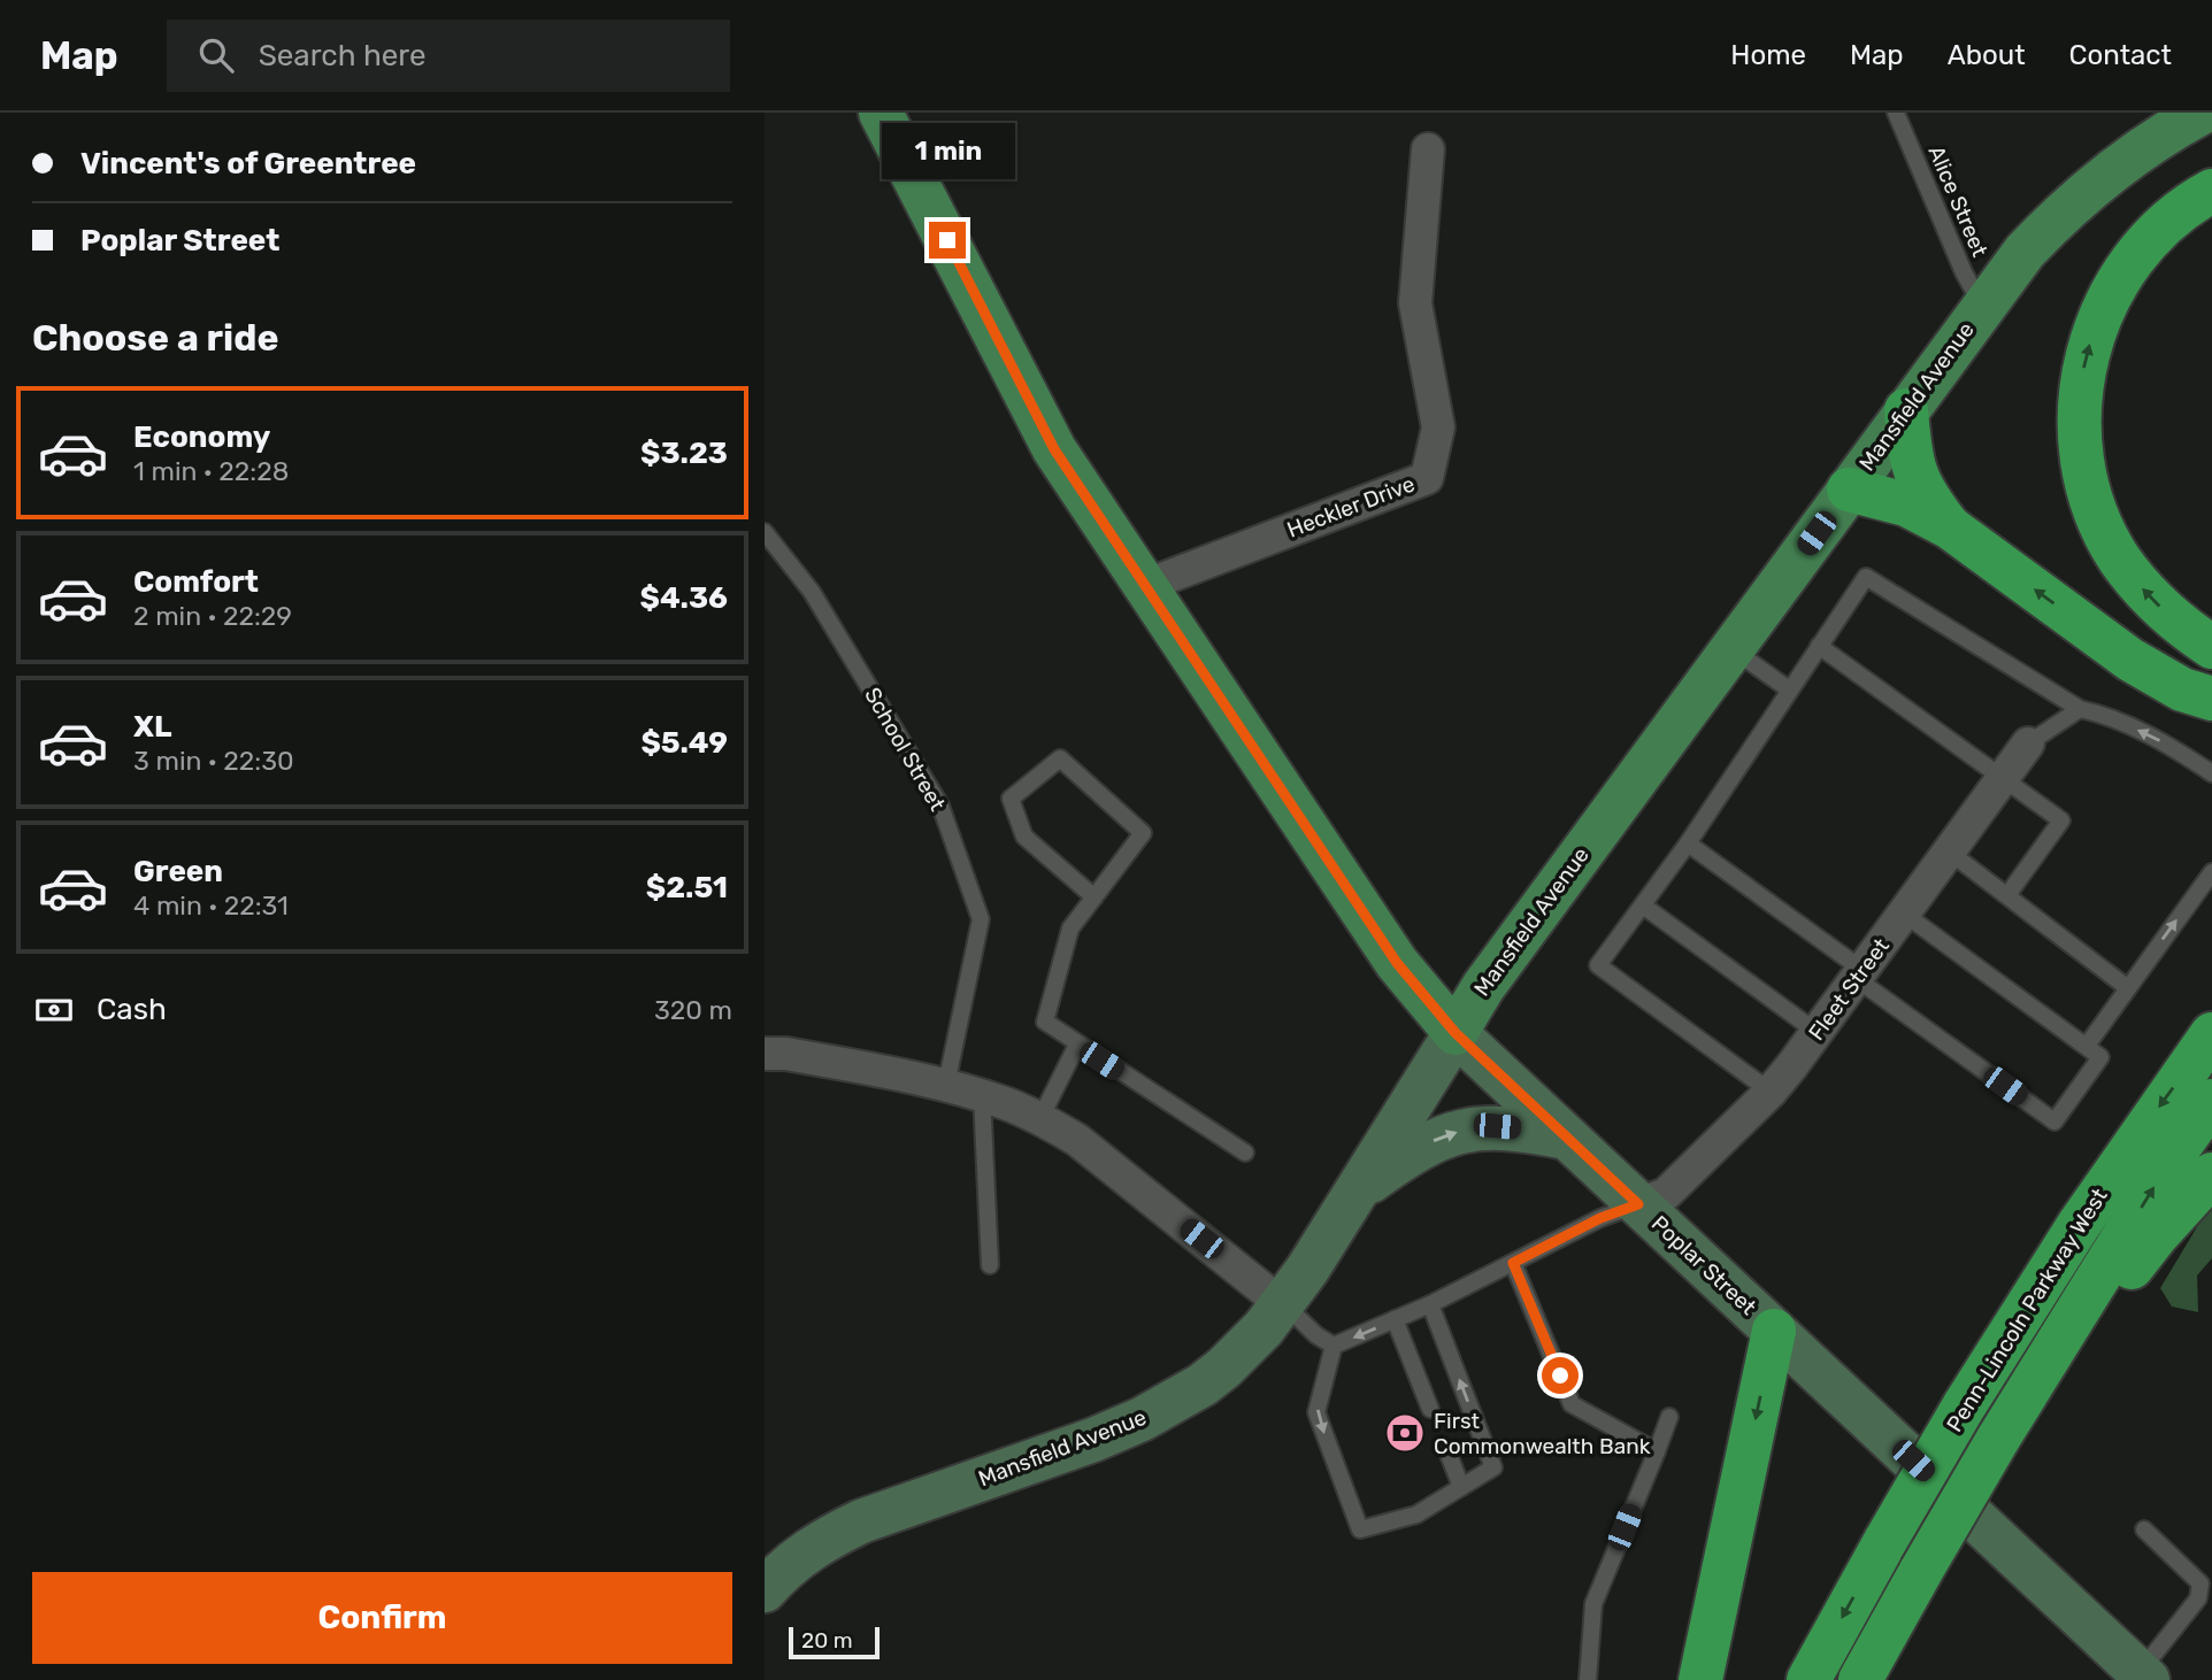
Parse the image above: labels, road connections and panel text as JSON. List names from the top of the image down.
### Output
{
  "streets": {
    "highway": ["Penn-Lincoln Parkway West"],
    "main road": ["Mansfield Avenue", "Poplar Street"],
    "street": ["Heckler Drive", "Fleet Street"],
    "lane": ["Alice Street", "School Street"]
  },
  "crossings": [
    ["Alice Street", "Mansfield Avenue"],
    ["Mansfield Avenue", "Poplar Street"],
    ["Heckler Drive", "Poplar Street"],
    ["Fleet Street", "Poplar Street"]
  ],
  "places": {
    "bank": ["First Commonwealth Bank"]
  },
  "scale_bar": "20 m",
  "page": {
    "header": "Map",
    "search": "Search here",
    "nav": [
      "Home",
      "Map",
      "About",
      "Contact"
    ],
    "banner": ["Vincent's of Greentree", "Poplar Street"],
    "bubble": "1 min",
    "heading": "Choose a ride",
    "list": [
      {
        "name": "Economy",
        "note": "1 min · 22:28",
        "value": "$3.23"
      },
      {
        "name": "Comfort",
        "note": "2 min · 22:29",
        "value": "$4.36"
      },
      {
        "name": "XL",
        "note": "3 min · 22:30",
        "value": "$5.49"
      },
      {
        "name": "Green",
        "note": "4 min · 22:31",
        "value": "$2.51"
      }
    ],
    "pay": ["Cash", "320 m"],
    "buttons": "Confirm",
    "scale": "20 m"
  }
}
